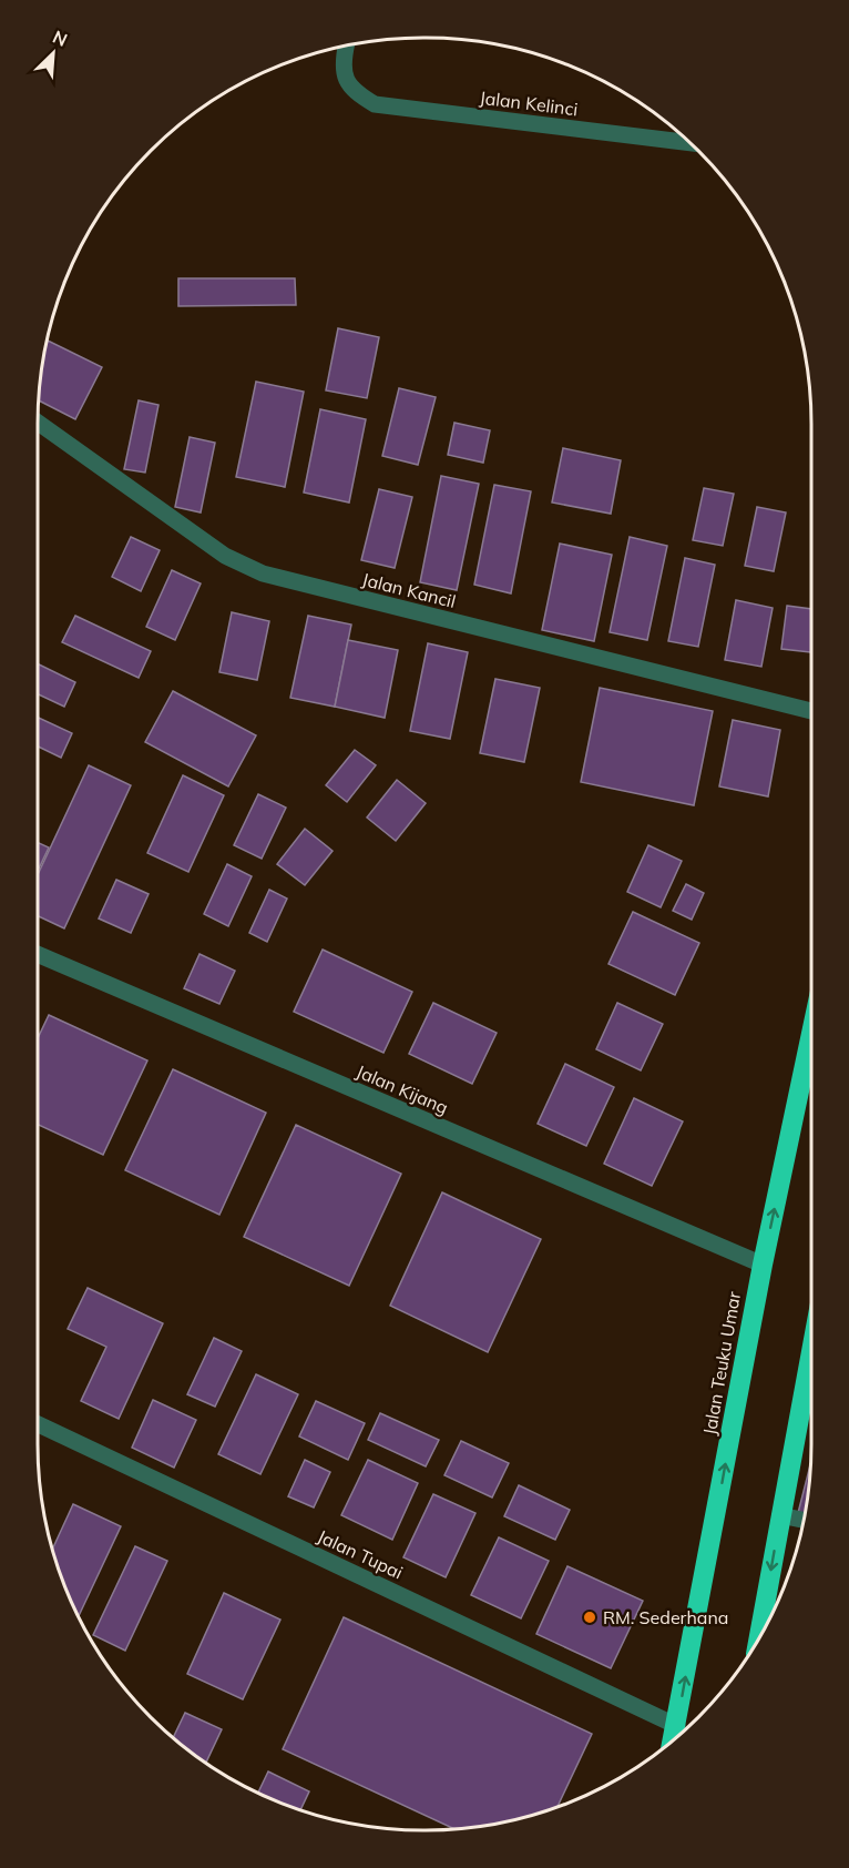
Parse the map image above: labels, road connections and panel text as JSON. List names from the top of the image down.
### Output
{
  "streets": {
    "highway": ["Jalan Teuku Umar"],
    "street": [
      "Jalan Kelinci",
      "Jalan Kancil",
      "Jalan Kijang",
      "Jalan Tupai"
    ]
  },
  "crossings": [
    ["Jalan Kijang", "Jalan Teuku Umar"],
    ["Jalan Teuku Umar", "Jalan Tupai"]
  ],
  "places": ["RM. Sederhana"],
  "north": "top right"
}
